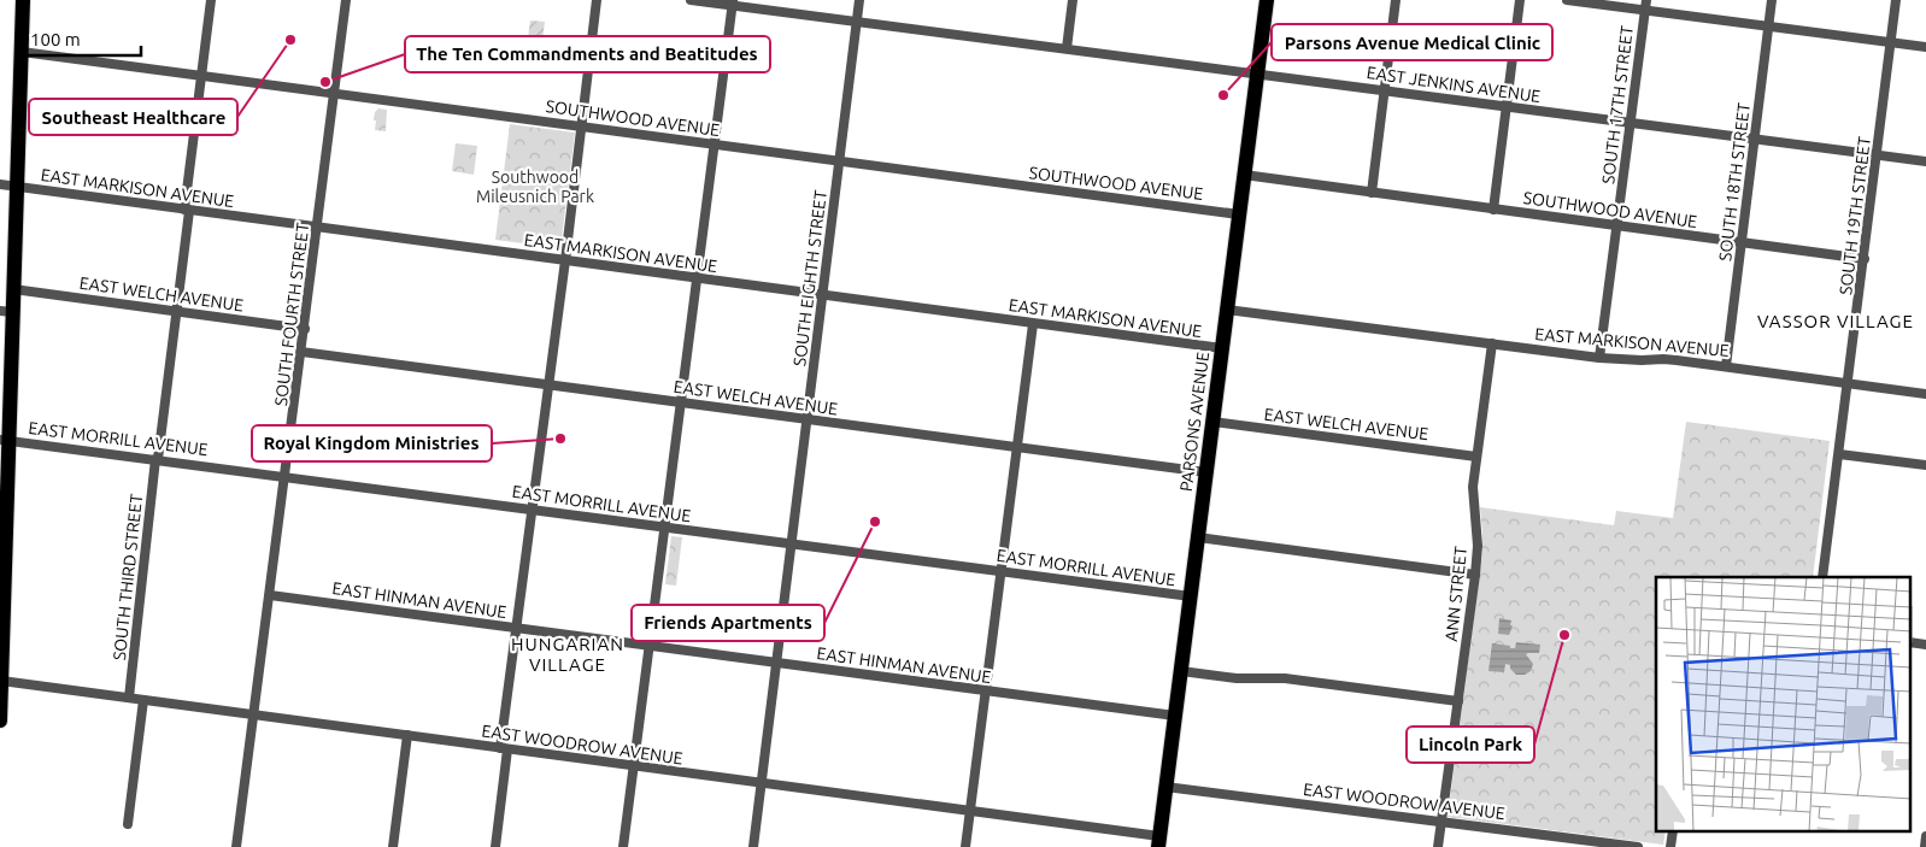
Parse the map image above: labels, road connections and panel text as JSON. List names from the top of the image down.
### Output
{
  "streets": {
    "main road": ["PARSONS AVENUE"],
    "street": [
      "EAST JENKINS AVENUE",
      "SOUTH 17TH STREET",
      "SOUTHWOOD AVENUE",
      "SOUTH 18TH STREET",
      "EAST MARKISON AVENUE",
      "SOUTH 19TH STREET",
      "SOUTH EIGHTH STREET",
      "EAST WELCH AVENUE",
      "SOUTH FOURTH STREET",
      "EAST MORRILL AVENUE",
      "SOUTH THIRD STREET",
      "ANN STREET",
      "EAST HINMAN AVENUE",
      "EAST WOODROW AVENUE"
    ]
  },
  "crossings": [
    ["EAST JENKINS AVENUE", "SOUTH 17TH STREET"],
    ["EAST JENKINS AVENUE", "SOUTH 18TH STREET"],
    ["EAST JENKINS AVENUE", "SOUTH 19TH STREET"],
    ["EAST JENKINS AVENUE", "SOUTH EIGHTH STREET"],
    ["EAST JENKINS AVENUE", "PARSONS AVENUE"],
    ["SOUTH 17TH STREET", "SOUTHWOOD AVENUE"],
    ["SOUTH 17TH STREET", "EAST MARKISON AVENUE"],
    ["SOUTHWOOD AVENUE", "SOUTH 18TH STREET"],
    ["SOUTHWOOD AVENUE", "SOUTH 19TH STREET"],
    ["SOUTHWOOD AVENUE", "SOUTH EIGHTH STREET"],
    ["SOUTHWOOD AVENUE", "SOUTH FOURTH STREET"],
    ["SOUTHWOOD AVENUE", "PARSONS AVENUE"],
    ["SOUTHWOOD AVENUE", "SOUTH THIRD STREET"],
    ["SOUTH 18TH STREET", "EAST MARKISON AVENUE"],
    ["EAST MARKISON AVENUE", "SOUTH 19TH STREET"],
    ["EAST MARKISON AVENUE", "SOUTH EIGHTH STREET"],
    ["EAST MARKISON AVENUE", "SOUTH FOURTH STREET"],
    ["EAST MARKISON AVENUE", "PARSONS AVENUE"],
    ["EAST MARKISON AVENUE", "SOUTH THIRD STREET"],
    ["EAST MARKISON AVENUE", "ANN STREET"],
    ["SOUTH EIGHTH STREET", "EAST WELCH AVENUE"],
    ["SOUTH EIGHTH STREET", "EAST MORRILL AVENUE"],
    ["SOUTH EIGHTH STREET", "EAST HINMAN AVENUE"],
    ["SOUTH EIGHTH STREET", "EAST WOODROW AVENUE"],
    ["EAST WELCH AVENUE", "SOUTH FOURTH STREET"],
    ["EAST WELCH AVENUE", "PARSONS AVENUE"],
    ["EAST WELCH AVENUE", "SOUTH THIRD STREET"],
    ["EAST WELCH AVENUE", "ANN STREET"],
    ["SOUTH FOURTH STREET", "EAST MORRILL AVENUE"],
    ["SOUTH FOURTH STREET", "EAST HINMAN AVENUE"],
    ["SOUTH FOURTH STREET", "EAST WOODROW AVENUE"],
    ["PARSONS AVENUE", "EAST MORRILL AVENUE"],
    ["PARSONS AVENUE", "EAST HINMAN AVENUE"],
    ["PARSONS AVENUE", "EAST WOODROW AVENUE"],
    ["EAST MORRILL AVENUE", "SOUTH THIRD STREET"],
    ["SOUTH THIRD STREET", "EAST WOODROW AVENUE"],
    ["ANN STREET", "EAST WOODROW AVENUE"]
  ],
  "districts": ["VASSOR VILLAGE", "HUNGARIAN VILLAGE"],
  "parks": ["Southwood Mileusnich Park"],
  "places": [
    "Southeast Healthcare",
    "The Ten Commandments and Beatitudes",
    "Parsons Avenue Medical Clinic",
    "Royal Kingdom Ministries",
    "Friends Apartments",
    "Lincoln Park"
  ],
  "scale_bar": "100 m"
}
